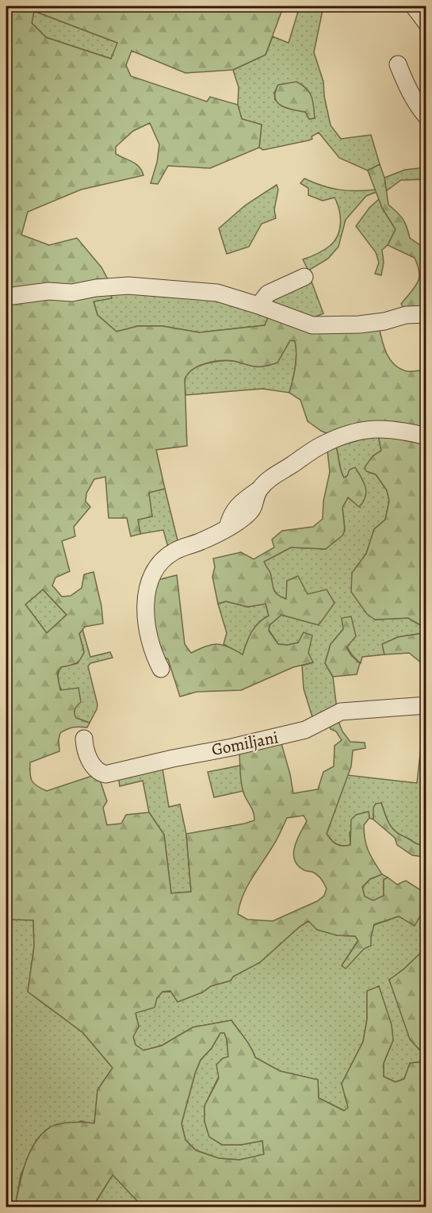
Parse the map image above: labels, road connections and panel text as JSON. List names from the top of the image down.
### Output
{
  "streets": {
    "street": ["Gomiljani"]
  }
}
